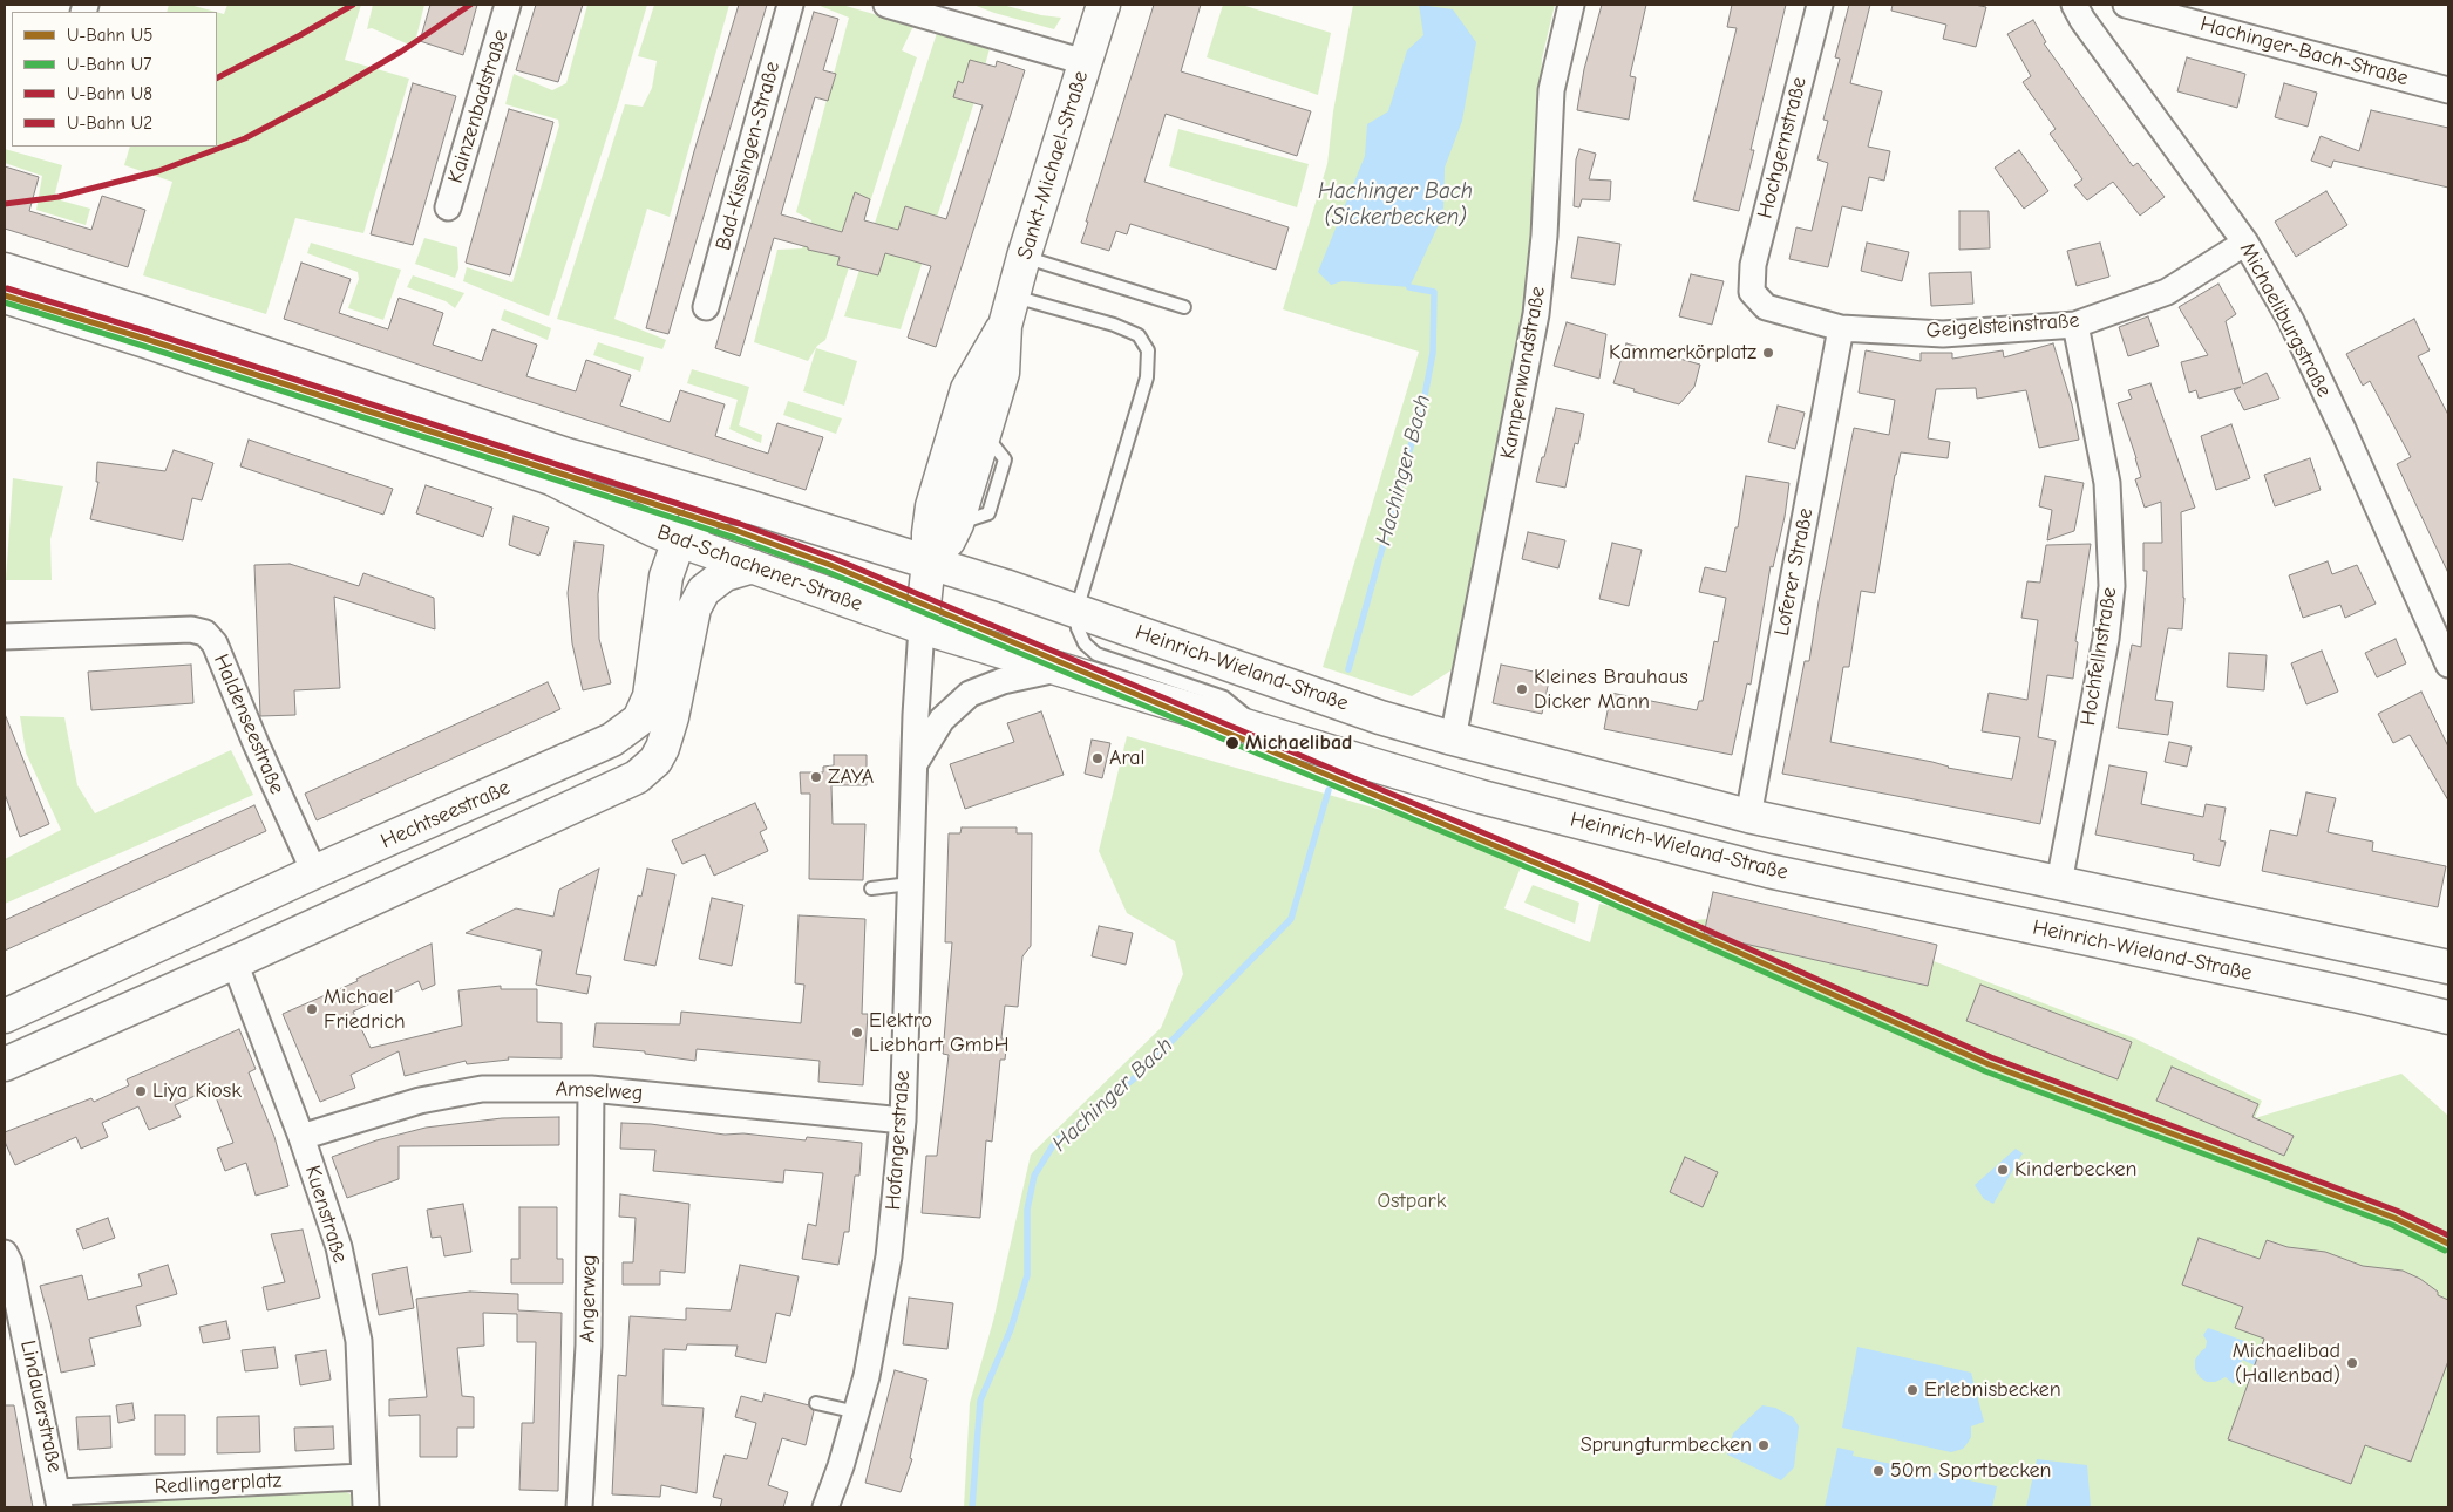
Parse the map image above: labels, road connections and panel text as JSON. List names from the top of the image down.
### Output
{
  "streets": {
    "main road": [
      "Sankt-Michael-Straße",
      "Bad-Schachener-Straße",
      "Heinrich-Wieland-Straße",
      "Hechtseestraße"
    ],
    "street": [
      "Hachinger-Bach-Straße",
      "Kainzenbadstraße",
      "Hochgernstraße",
      "Bad-Kissingen-Straße",
      "Michaeliburgstraße",
      "Geigelsteinstraße",
      "Kampenwandstraße",
      "Loferer Straße",
      "Hochfellnstraße",
      "Haldenseestraße",
      "Amselweg",
      "Hofangerstraße",
      "Kuenstraße",
      "Angerweg",
      "Lindauerstraße",
      "Redlingerplatz"
    ]
  },
  "crossings": [
    ["Hochgernstraße", "Geigelsteinstraße"],
    ["Sankt-Michael-Straße", "Bad-Schachener-Straße"],
    ["Sankt-Michael-Straße", "Heinrich-Wieland-Straße"],
    ["Sankt-Michael-Straße", "Hofangerstraße"],
    ["Michaeliburgstraße", "Geigelsteinstraße"],
    ["Geigelsteinstraße", "Loferer Straße"],
    ["Geigelsteinstraße", "Hochfellnstraße"],
    ["Kampenwandstraße", "Heinrich-Wieland-Straße"],
    ["Bad-Schachener-Straße", "Heinrich-Wieland-Straße"],
    ["Bad-Schachener-Straße", "Hechtseestraße"],
    ["Bad-Schachener-Straße", "Hofangerstraße"],
    ["Loferer Straße", "Heinrich-Wieland-Straße"],
    ["Hochfellnstraße", "Heinrich-Wieland-Straße"],
    ["Heinrich-Wieland-Straße", "Hofangerstraße"],
    ["Haldenseestraße", "Hechtseestraße"],
    ["Amselweg", "Hofangerstraße"],
    ["Amselweg", "Kuenstraße"],
    ["Amselweg", "Angerweg"],
    ["Kuenstraße", "Redlingerplatz"],
    ["Lindauerstraße", "Redlingerplatz"]
  ],
  "water": ["Hachinger Bach (Sickerbecken)", "Hachinger Bach"],
  "parks": ["Ostpark"],
  "places": [
    "Kammerkörplatz",
    "Kleines Brauhaus Dicker Mann",
    "Michaelibad",
    "Aral",
    "ZAYA",
    "Michael Friedrich",
    "Elektro Liebhart GmbH",
    "Liya Kiosk",
    "Kinderbecken",
    "Michaelibad (Hallenbad)",
    "Erlebnisbecken",
    "Sprungturmbecken",
    "50m Sportbecken"
  ],
  "lines": [
    "metro line U2",
    "metro line U8",
    "metro line U5",
    "metro line U7"
  ],
  "legend": [
    "U-Bahn U5",
    "U-Bahn U7",
    "U-Bahn U8",
    "U-Bahn U2"
  ]
}
